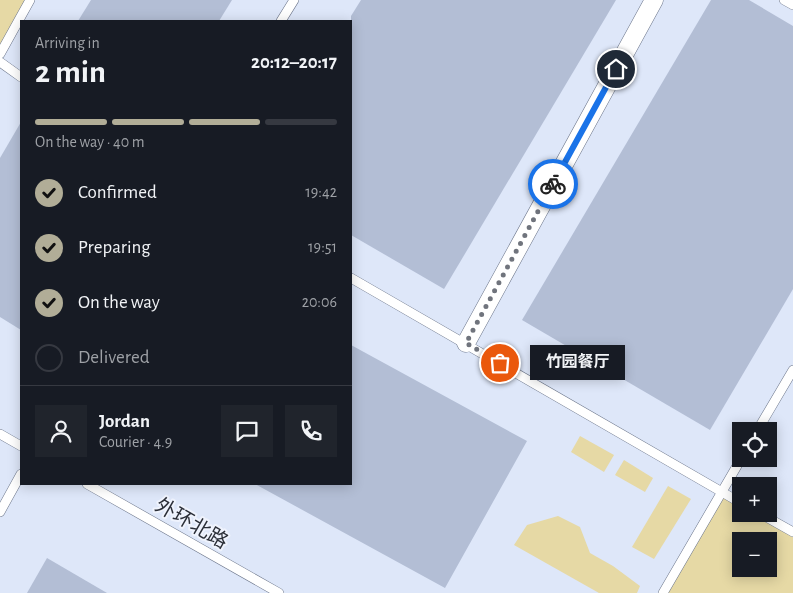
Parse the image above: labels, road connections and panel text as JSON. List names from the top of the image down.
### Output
{
  "streets": {
    "lane": ["外环北路"]
  },
  "places": ["竹园餐厅"],
  "page": {
    "heading": ["2 min", "Arriving in", "20:12–20:17"],
    "panel": ["Jordan", "Courier · 4.9"],
    "bar": "On the way · 40 m",
    "list": [
      ["Confirmed", "19:42"],
      ["Preparing", "19:51"],
      ["On the way", "20:06"],
      "Delivered"
    ],
    "bubble": "竹园餐厅",
    "map_buttons": ["+", "−"]
  }
}
